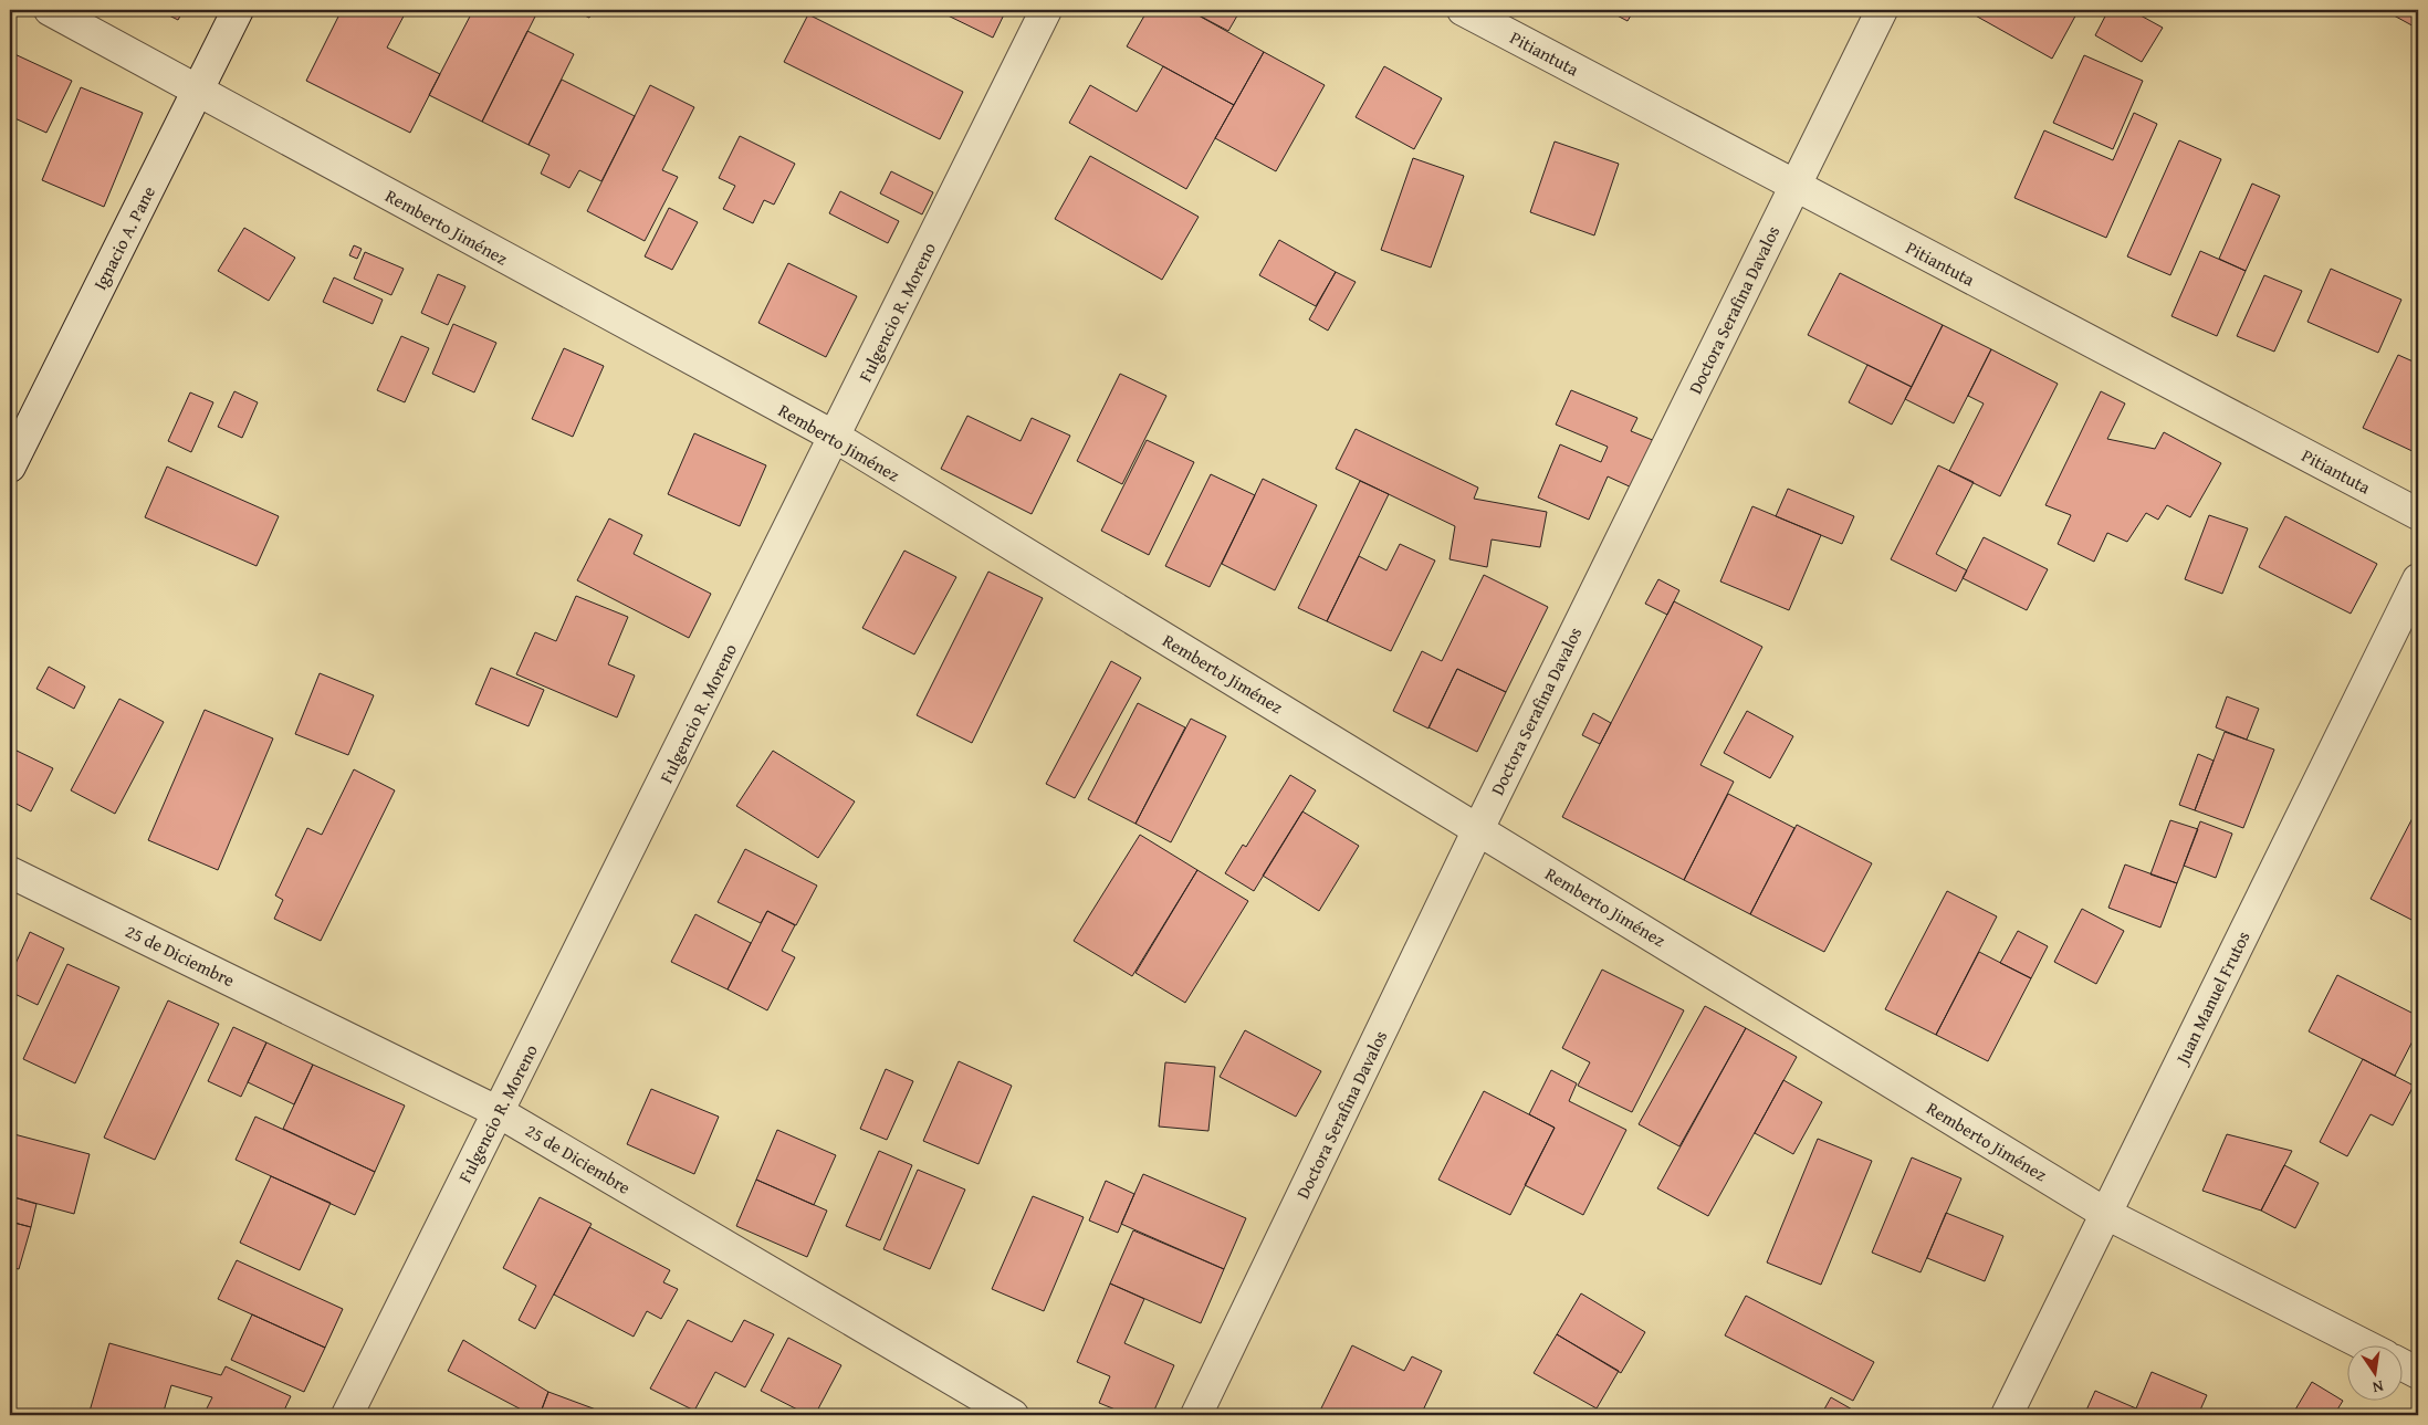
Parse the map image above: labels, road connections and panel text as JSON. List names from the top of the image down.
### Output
{
  "streets": {
    "street": [
      "Pitiantuta",
      "Remberto Jiménez",
      "Ignacio A. Pane",
      "Doctora Serafina Davalos",
      "Fulgencio R. Moreno",
      "25 de Diciembre",
      "Juan Manuel Frutos"
    ]
  },
  "crossings": [
    ["Pitiantuta", "Doctora Serafina Davalos"],
    ["Remberto Jiménez", "Ignacio A. Pane"],
    ["Remberto Jiménez", "Doctora Serafina Davalos"],
    ["Remberto Jiménez", "Fulgencio R. Moreno"],
    ["Remberto Jiménez", "Juan Manuel Frutos"],
    ["Fulgencio R. Moreno", "25 de Diciembre"]
  ],
  "north": "bottom"
}
